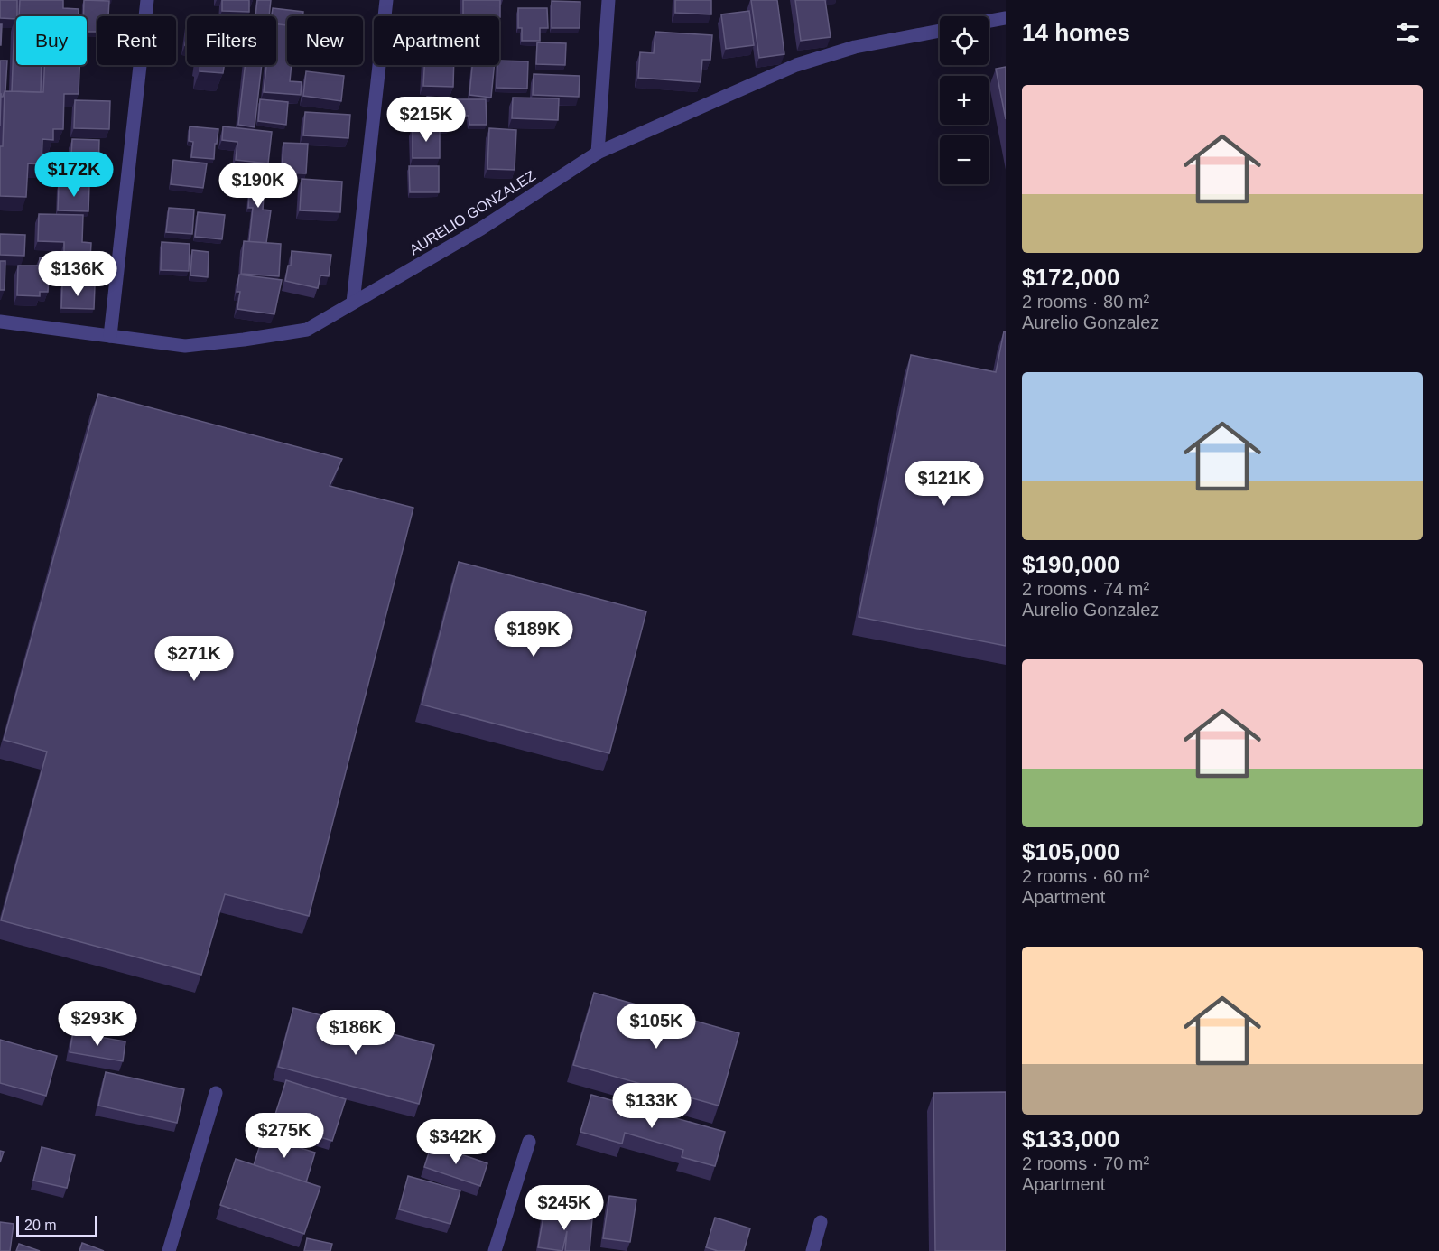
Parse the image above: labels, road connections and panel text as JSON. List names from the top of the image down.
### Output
{
  "streets": {
    "street": ["AURELIO GONZALEZ"]
  },
  "scale_bar": "20 m",
  "page": {
    "heading": "14 homes",
    "map_buttons": ["+", "−"],
    "chip": [
      "Buy",
      "Rent",
      "Filters",
      "New",
      "Apartment"
    ],
    "list": [
      {
        "name": "$172,000",
        "note": "2 rooms · 80 m² · Aurelio Gonzalez"
      },
      {
        "name": "$190,000",
        "note": "2 rooms · 74 m² · Aurelio Gonzalez"
      },
      {
        "name": "$105,000",
        "note": "2 rooms · 60 m² · Apartment"
      },
      {
        "name": "$133,000",
        "note": "2 rooms · 70 m² · Apartment"
      }
    ],
    "price": [
      "$215K",
      "$172K",
      "$190K",
      "$136K",
      "$121K",
      "$189K",
      "$271K",
      "$293K",
      "$105K",
      "$186K",
      "$133K",
      "$275K",
      "$342K",
      "$245K"
    ],
    "scale": "20 m"
  }
}
